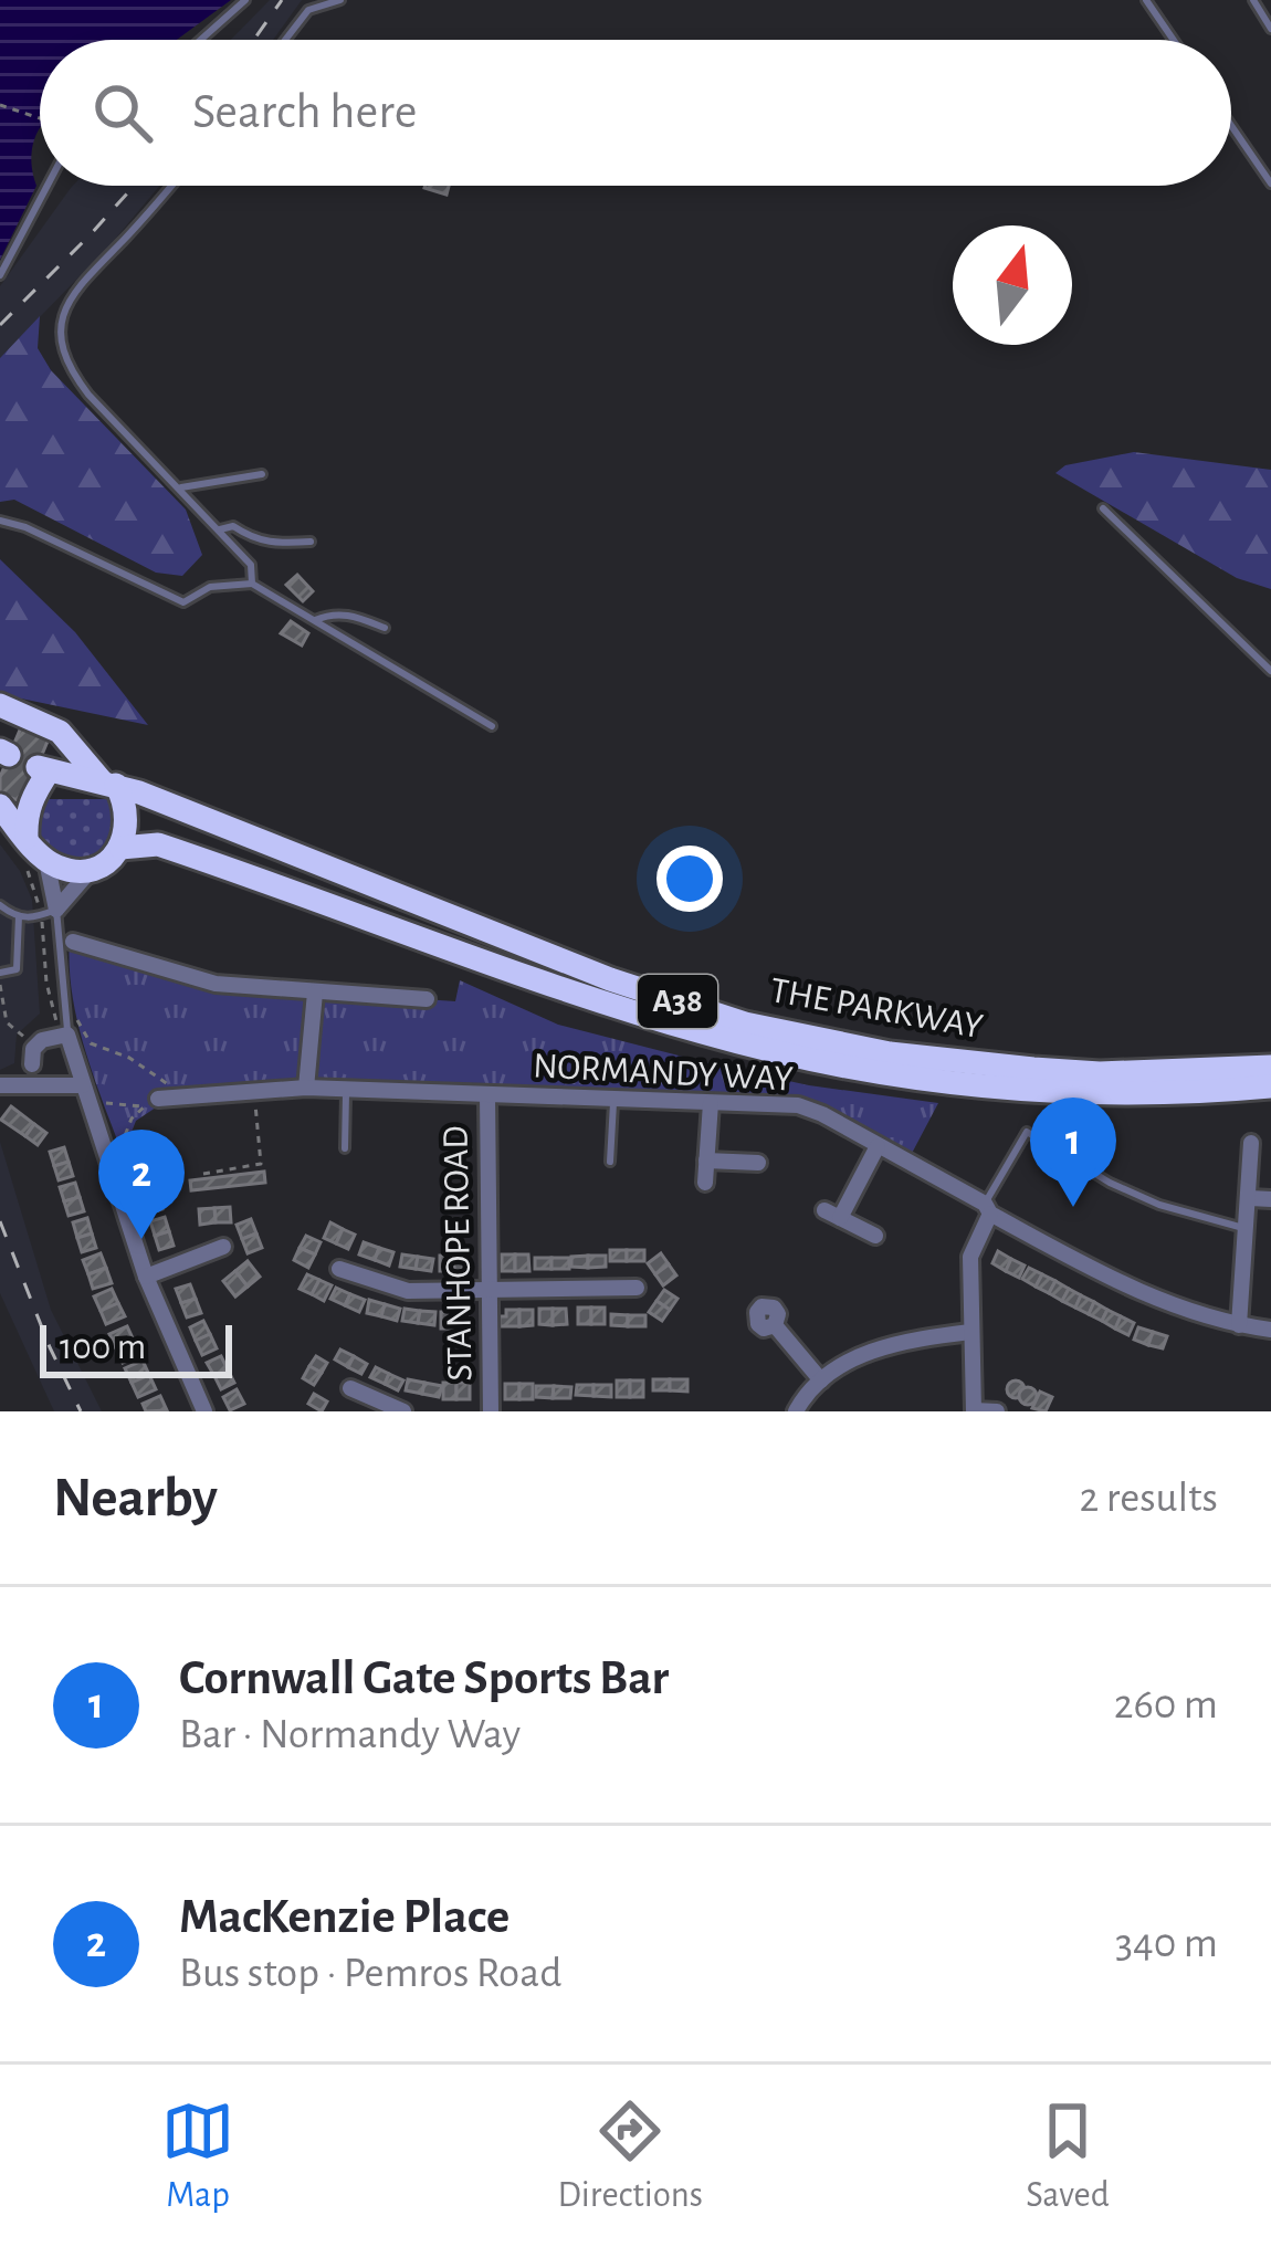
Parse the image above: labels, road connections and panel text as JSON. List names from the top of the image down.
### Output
{
  "streets": {
    "highway": ["A38", "THE PARKWAY"],
    "street": ["NORMANDY WAY", "STANHOPE ROAD"]
  },
  "crossings": [
    ["A38", "THE PARKWAY"],
    ["NORMANDY WAY", "STANHOPE ROAD"]
  ],
  "scale_bar": "100 m",
  "north": "top",
  "page": {
    "search": "Search here",
    "pins": ["1", "2"],
    "scale": "100 m",
    "heading": ["Nearby", "2 results"],
    "list": [
      {
        "mark": "1",
        "name": "Cornwall Gate Sports Bar",
        "note": "Bar · Normandy Way",
        "value": "260 m"
      },
      {
        "mark": "2",
        "name": "MacKenzie Place",
        "note": "Bus stop · Pemros Road",
        "value": "340 m"
      }
    ],
    "nav": ["Map", "Directions", "Saved"]
  }
}
